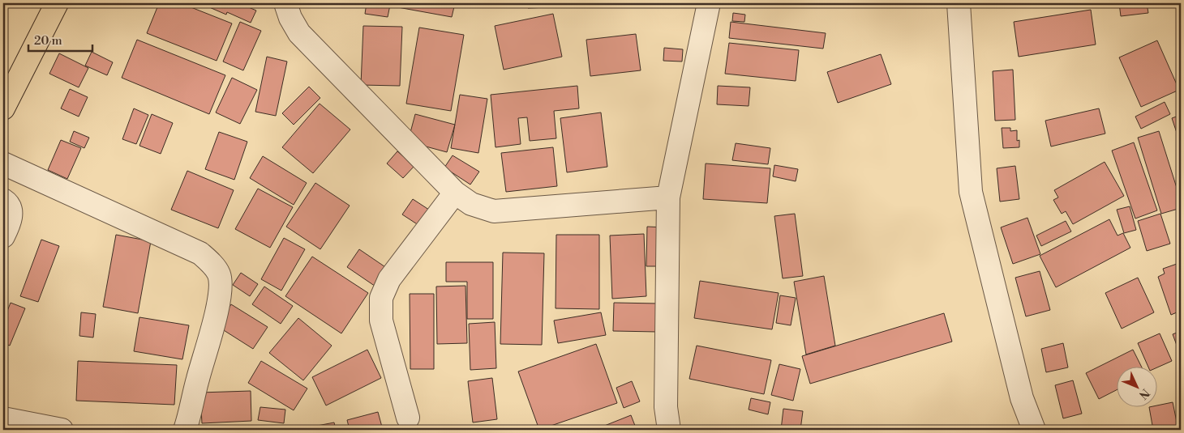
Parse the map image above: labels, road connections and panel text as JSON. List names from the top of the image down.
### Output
{
  "scale_bar": "20 m",
  "north": "bottom right"
}
